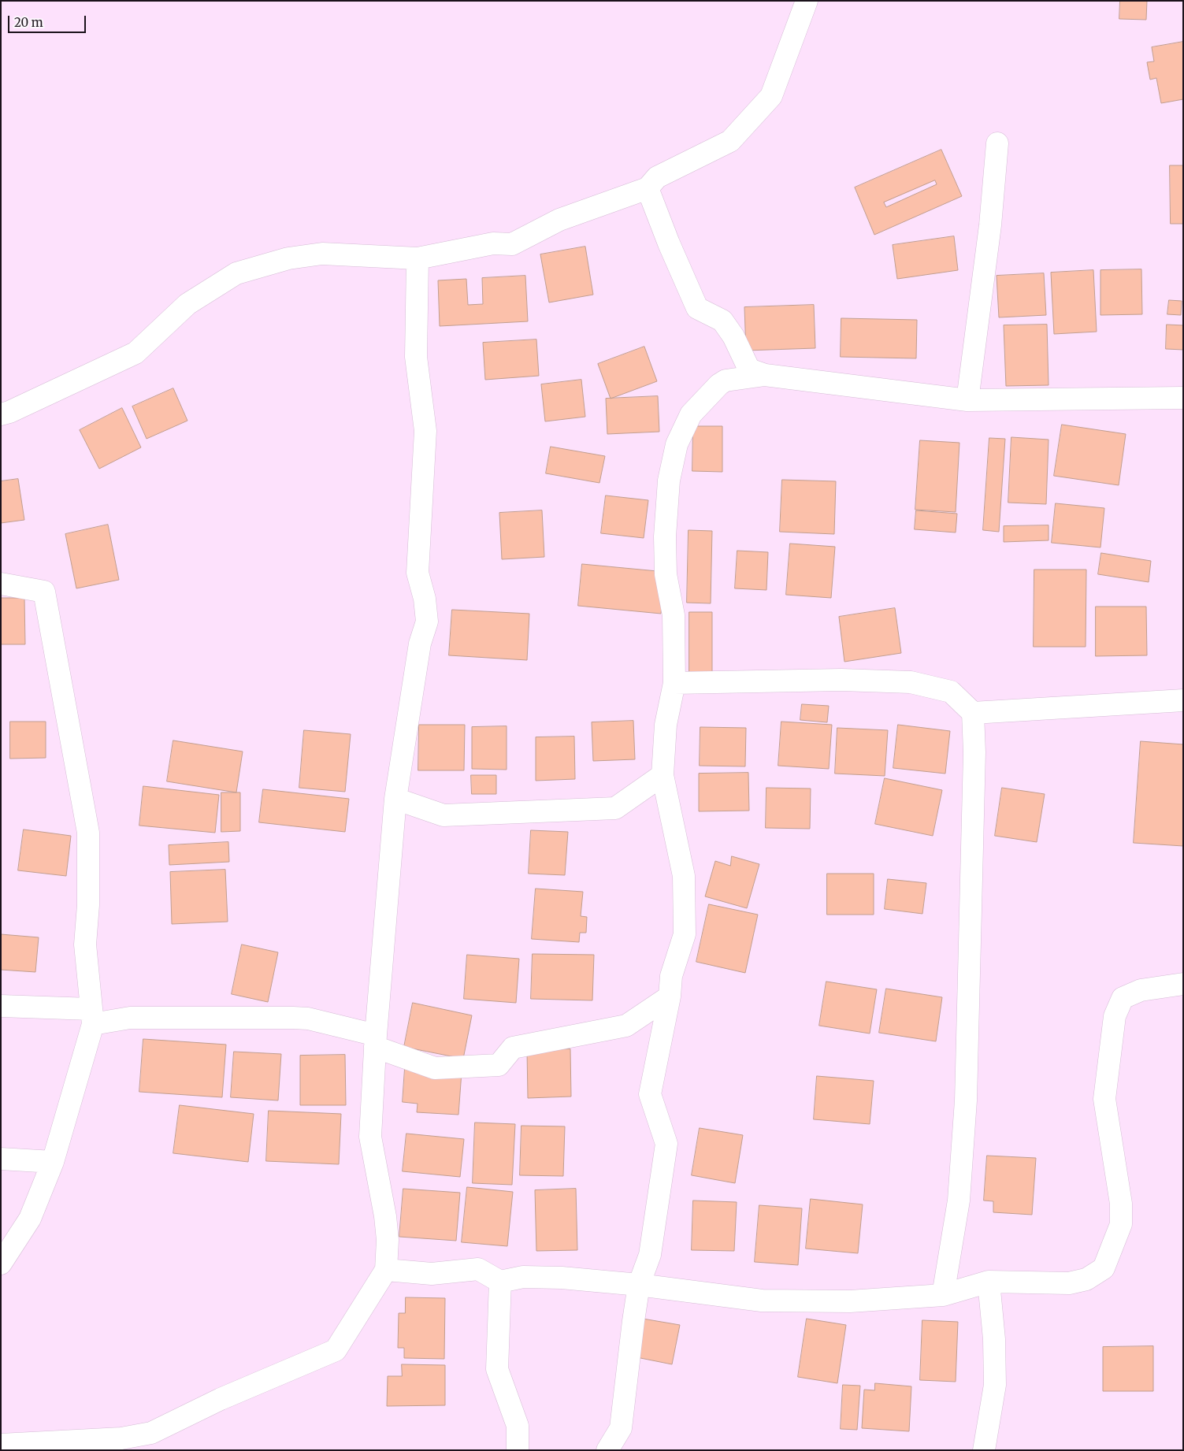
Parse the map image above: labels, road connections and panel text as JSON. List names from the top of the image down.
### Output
{
  "scale_bar": "20 m"
}
